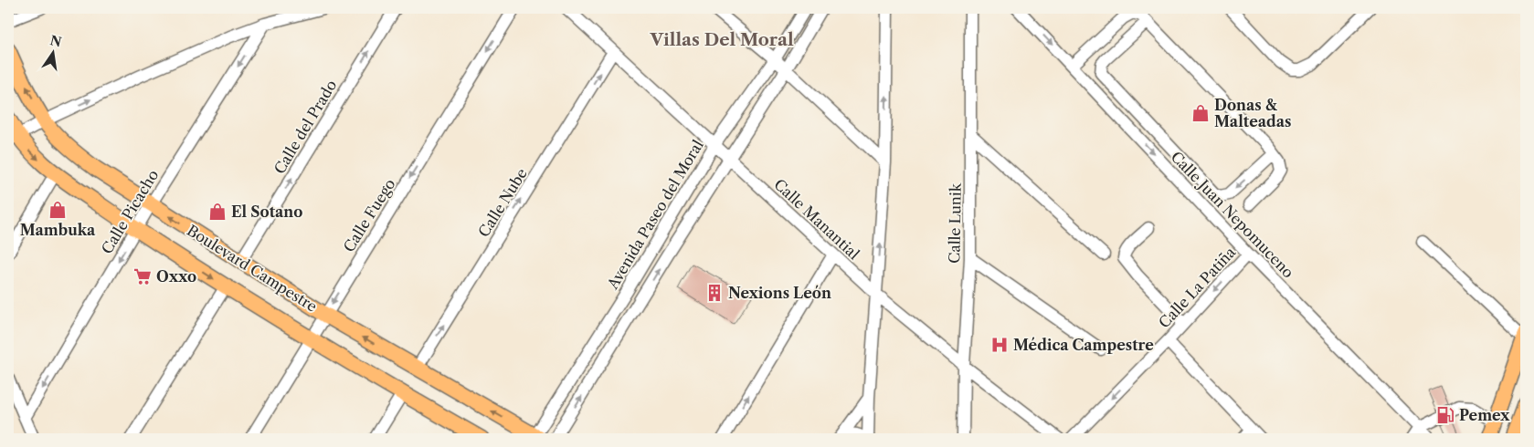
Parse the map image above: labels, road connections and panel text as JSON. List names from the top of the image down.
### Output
{
  "streets": {
    "main road": ["Boulevard Campestre"],
    "street": [
      "Calle del Prado",
      "Calle Nube",
      "Calle Picacho",
      "Avenida Paseo del Moral",
      "Calle Juan Nepomuceno",
      "Calle Fuego",
      "Calle Manantial",
      "Calle Lunik",
      "Calle La Patiña"
    ]
  },
  "crossings": [
    ["Calle del Prado", "Boulevard Campestre"],
    ["Calle Nube", "Calle Manantial"],
    ["Calle Nube", "Boulevard Campestre"],
    ["Calle Picacho", "Boulevard Campestre"],
    ["Avenida Paseo del Moral", "Calle Manantial"],
    ["Avenida Paseo del Moral", "Boulevard Campestre"],
    ["Calle Juan Nepomuceno", "Calle La Patiña"],
    ["Calle Fuego", "Boulevard Campestre"],
    ["Calle Manantial", "Calle Lunik"]
  ],
  "one_way": [
    "Calle del Prado",
    "Calle Nube",
    "Calle Fuego",
    "Calle La Patiña"
  ],
  "districts": ["Villas Del Moral"],
  "places": {
    "shop": ["Donas & Malteadas", "Mambuka", "El Sotano"],
    "supermarket": ["Oxxo"],
    "building": ["Nexions León"],
    "hospital": ["Médica Campestre"],
    "fuel station": ["Pemex"]
  },
  "north": "top"
}
